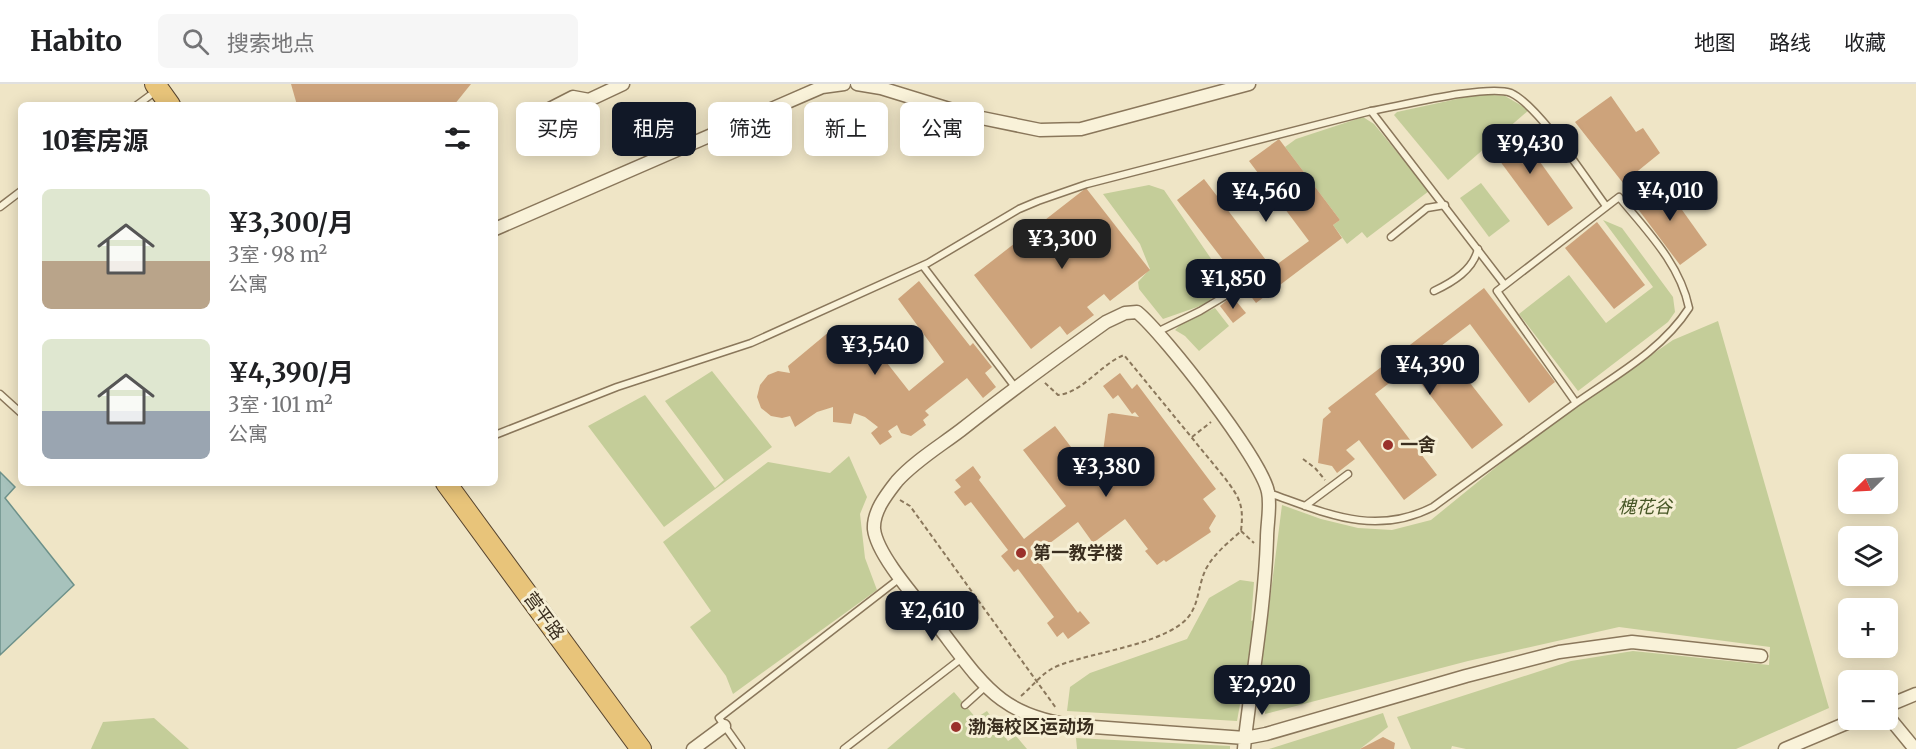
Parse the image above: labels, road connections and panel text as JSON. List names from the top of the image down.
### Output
{
  "streets": {
    "highway": ["营平路"]
  },
  "parks": ["槐花谷"],
  "places": ["一舍", "第一教学楼", "渤海校区运动场"],
  "north": "bottom left",
  "page": {
    "header": "Habito",
    "search": "搜索地点",
    "nav": ["地图", "路线", "收藏"],
    "chip": [
      "买房",
      "租房",
      "筛选",
      "新上",
      "公寓"
    ],
    "heading": "10套房源",
    "price": [
      "¥9,430",
      "¥4,010",
      "¥4,560",
      "¥3,300",
      "¥1,850",
      "¥3,540",
      "¥4,390",
      "¥3,380",
      "¥2,610",
      "¥2,920"
    ],
    "list": [
      {
        "name": "¥3,300/月",
        "note": "3室 · 98 m² · 公寓"
      },
      {
        "name": "¥4,390/月",
        "note": "3室 · 101 m² · 公寓"
      }
    ],
    "map_buttons": ["+", "−"]
  }
}
